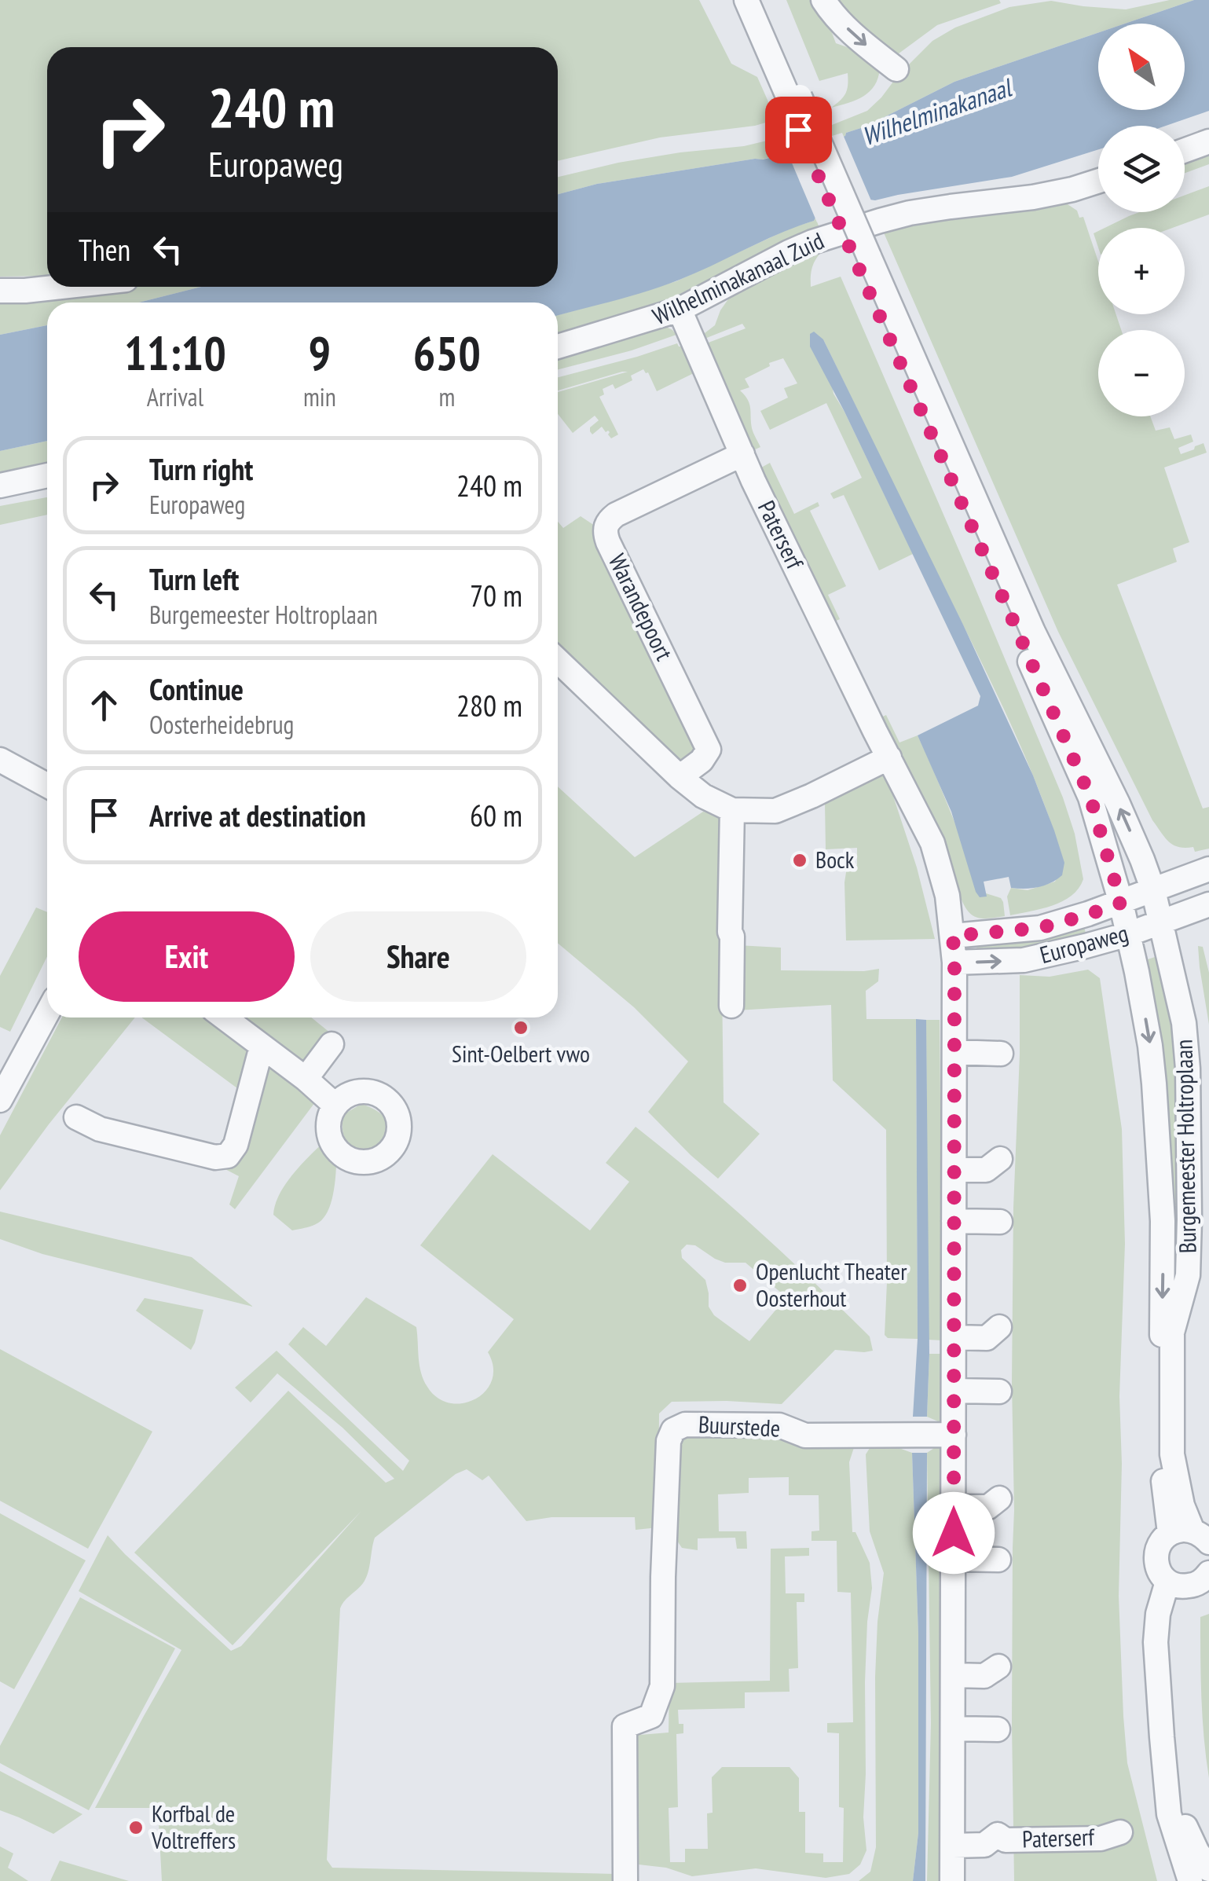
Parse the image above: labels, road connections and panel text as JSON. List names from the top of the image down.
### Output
{
  "streets": {
    "street": [
      "Wilhelminakanaal Zuid",
      "Paterserf",
      "Warandepoort",
      "Europaweg",
      "Burgemeester Holtroplaan",
      "Buurstede"
    ]
  },
  "crossings": [
    ["Wilhelminakanaal Zuid", "Paterserf"],
    ["Paterserf", "Warandepoort"],
    ["Paterserf", "Europaweg"],
    ["Paterserf", "Buurstede"],
    ["Europaweg", "Burgemeester Holtroplaan"]
  ],
  "water": ["Wilhelminakanaal"],
  "places": [
    "Bock",
    "Sint-Oelbert vwo",
    "Openlucht Theater Oosterhout",
    "Korfbal de Voltreffers"
  ],
  "north": "top left",
  "page": {
    "map_buttons": ["+", "−"],
    "turn": ["240 m", "Europaweg"],
    "then": "Then",
    "eta": [
      "11:10",
      "Arrival",
      "9",
      "min",
      "650",
      "m"
    ],
    "list": [
      {
        "name": "Turn right",
        "note": "Europaweg",
        "value": "240 m"
      },
      {
        "name": "Turn left",
        "note": "Burgemeester Holtroplaan",
        "value": "70 m"
      },
      {
        "name": "Continue",
        "note": "Oosterheidebrug",
        "value": "280 m"
      },
      {
        "name": "Arrive at destination",
        "value": "60 m"
      }
    ],
    "buttons": ["Exit", "Share"]
  }
}
